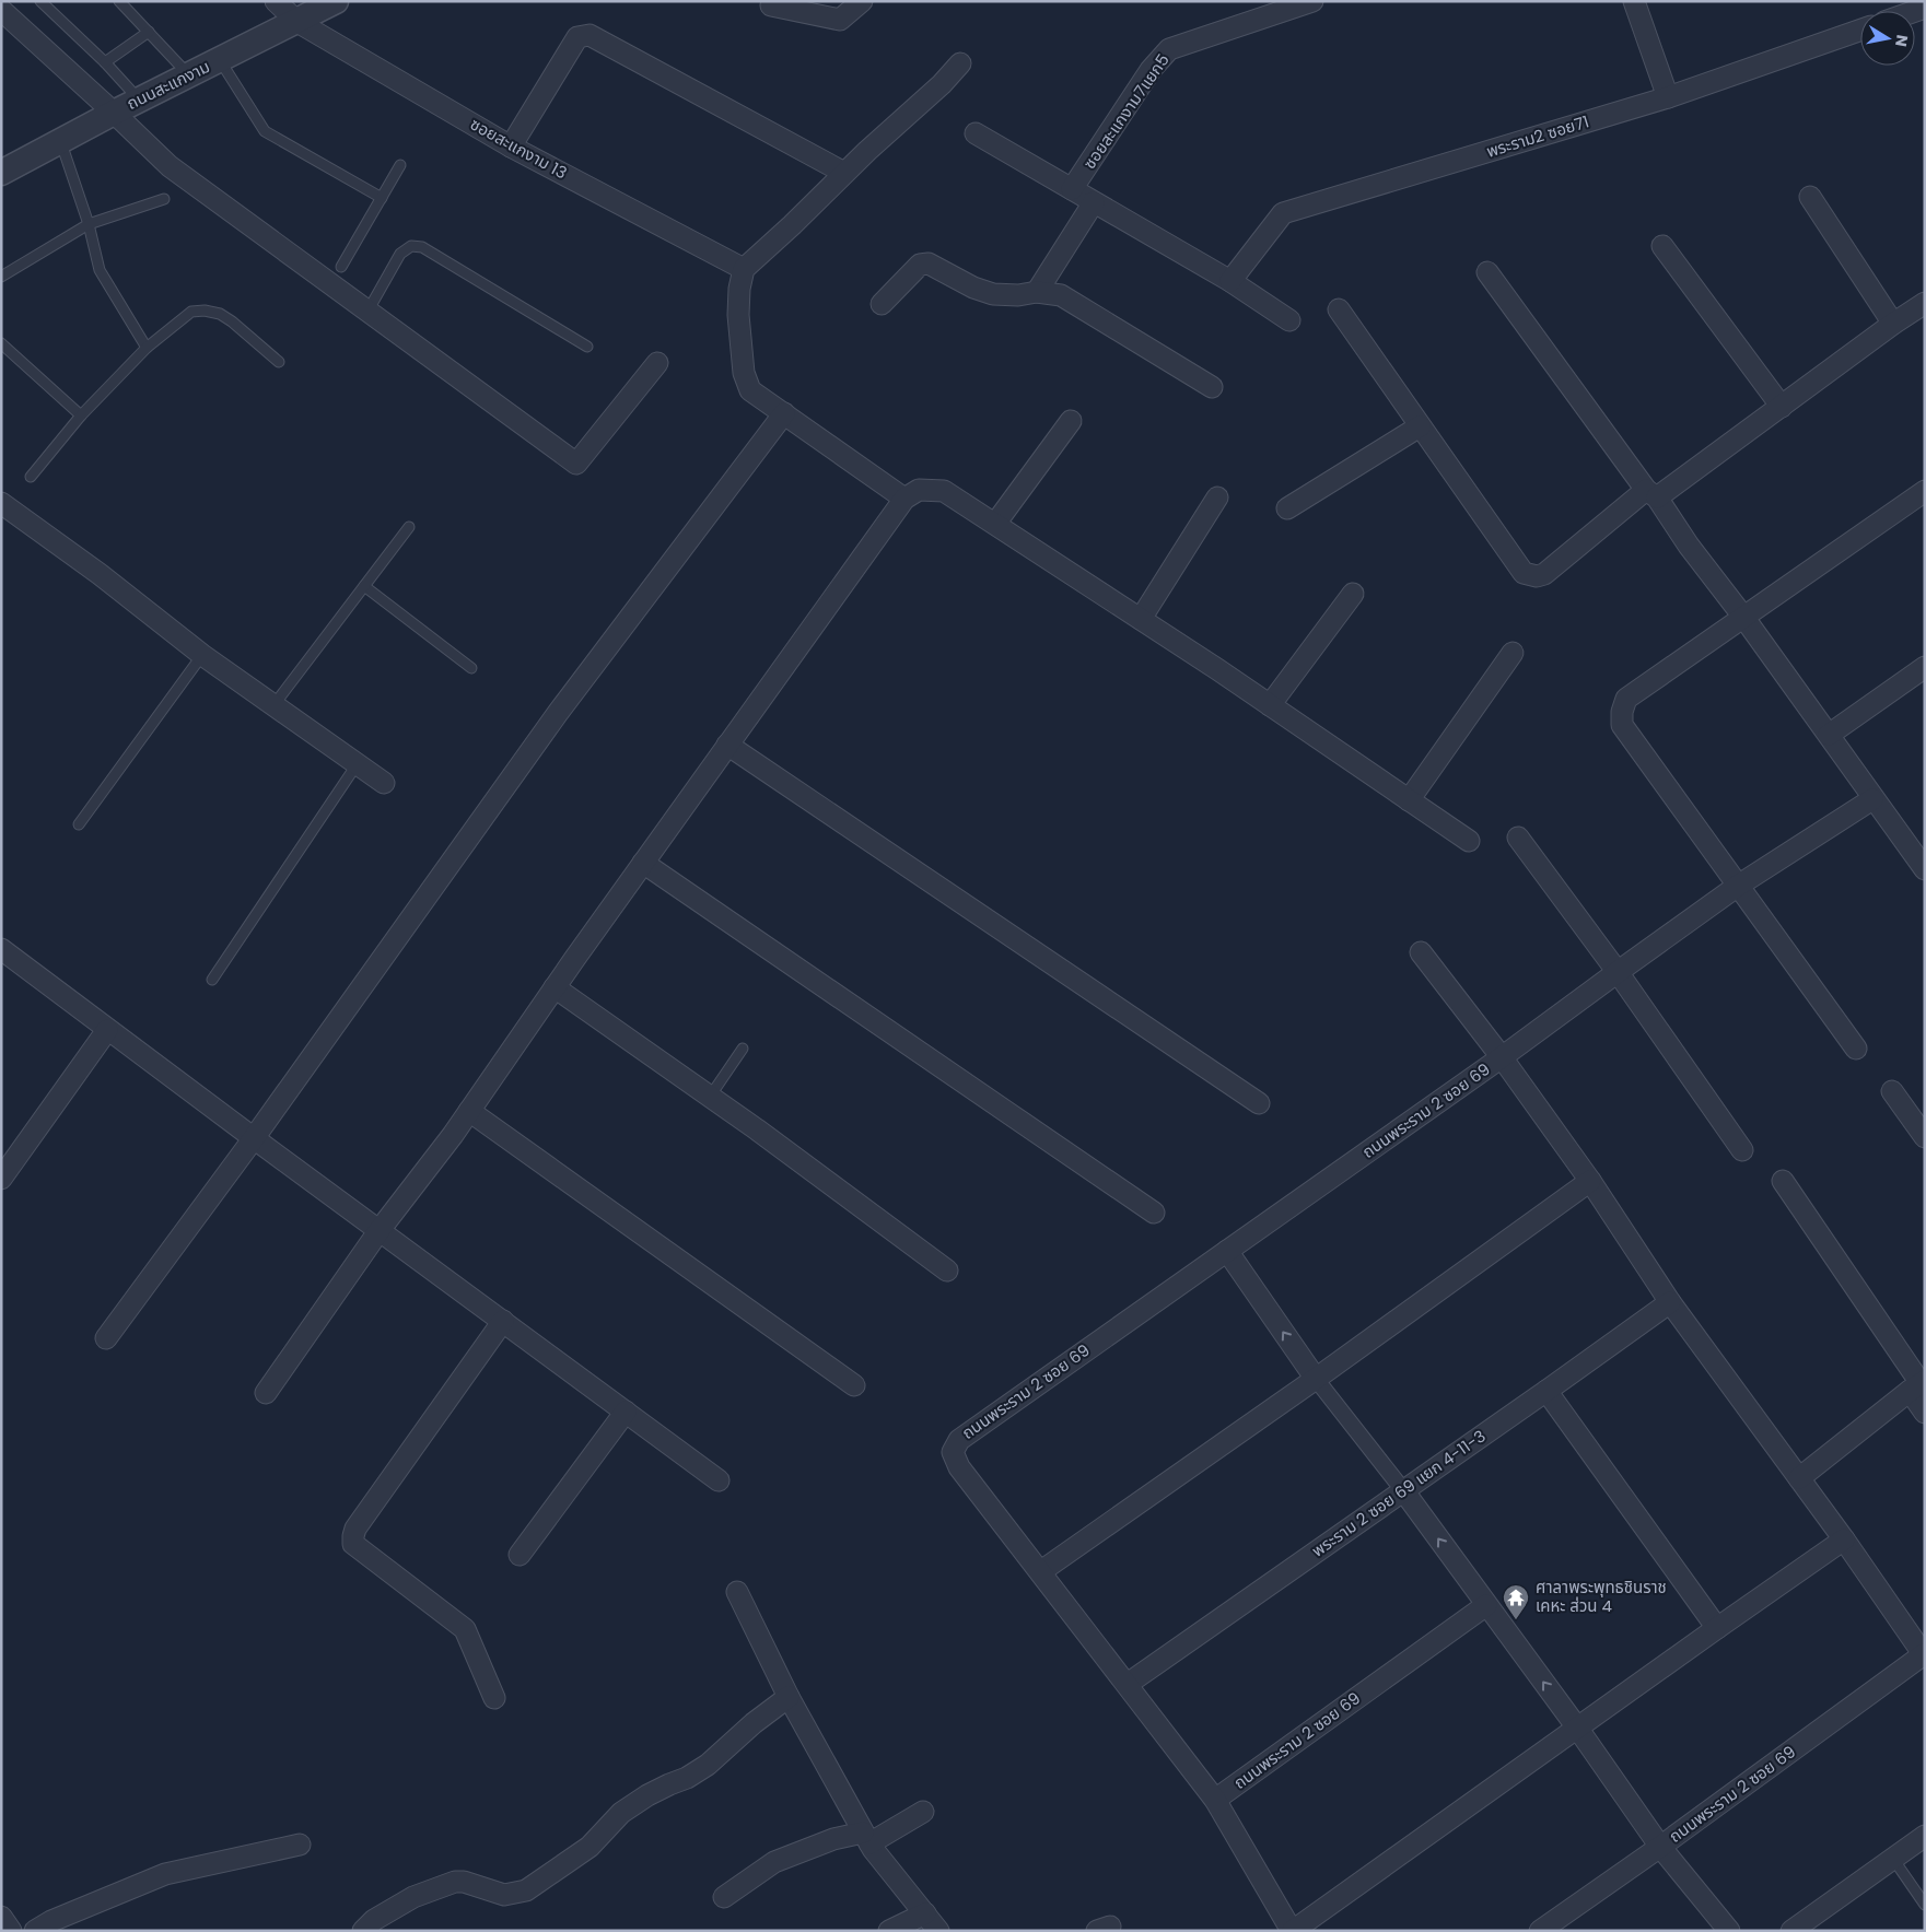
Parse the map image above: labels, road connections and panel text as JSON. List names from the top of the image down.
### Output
{
  "streets": {
    "street": [
      "ถนนสะแกงาม",
      "ซอยสะแกงาม7แยก5",
      "พระราม2 ซอย71",
      "ซอยสะแกงาม 13",
      "ถนนพระราม 2 ซอย 69",
      "พระราม 2 ซอย 69 แยก 4-11-3"
    ]
  },
  "crossings": [
    ["ถนนสะแกงาม", "ซอยสะแกงาม 13"],
    ["ถนนพระราม 2 ซอย 69", "พระราม 2 ซอย 69 แยก 4-11-3"]
  ],
  "places": {
    "temple": ["ศาลาพระพุทธชินราช เคหะ ส่วน 4"]
  },
  "north": "right"
}
